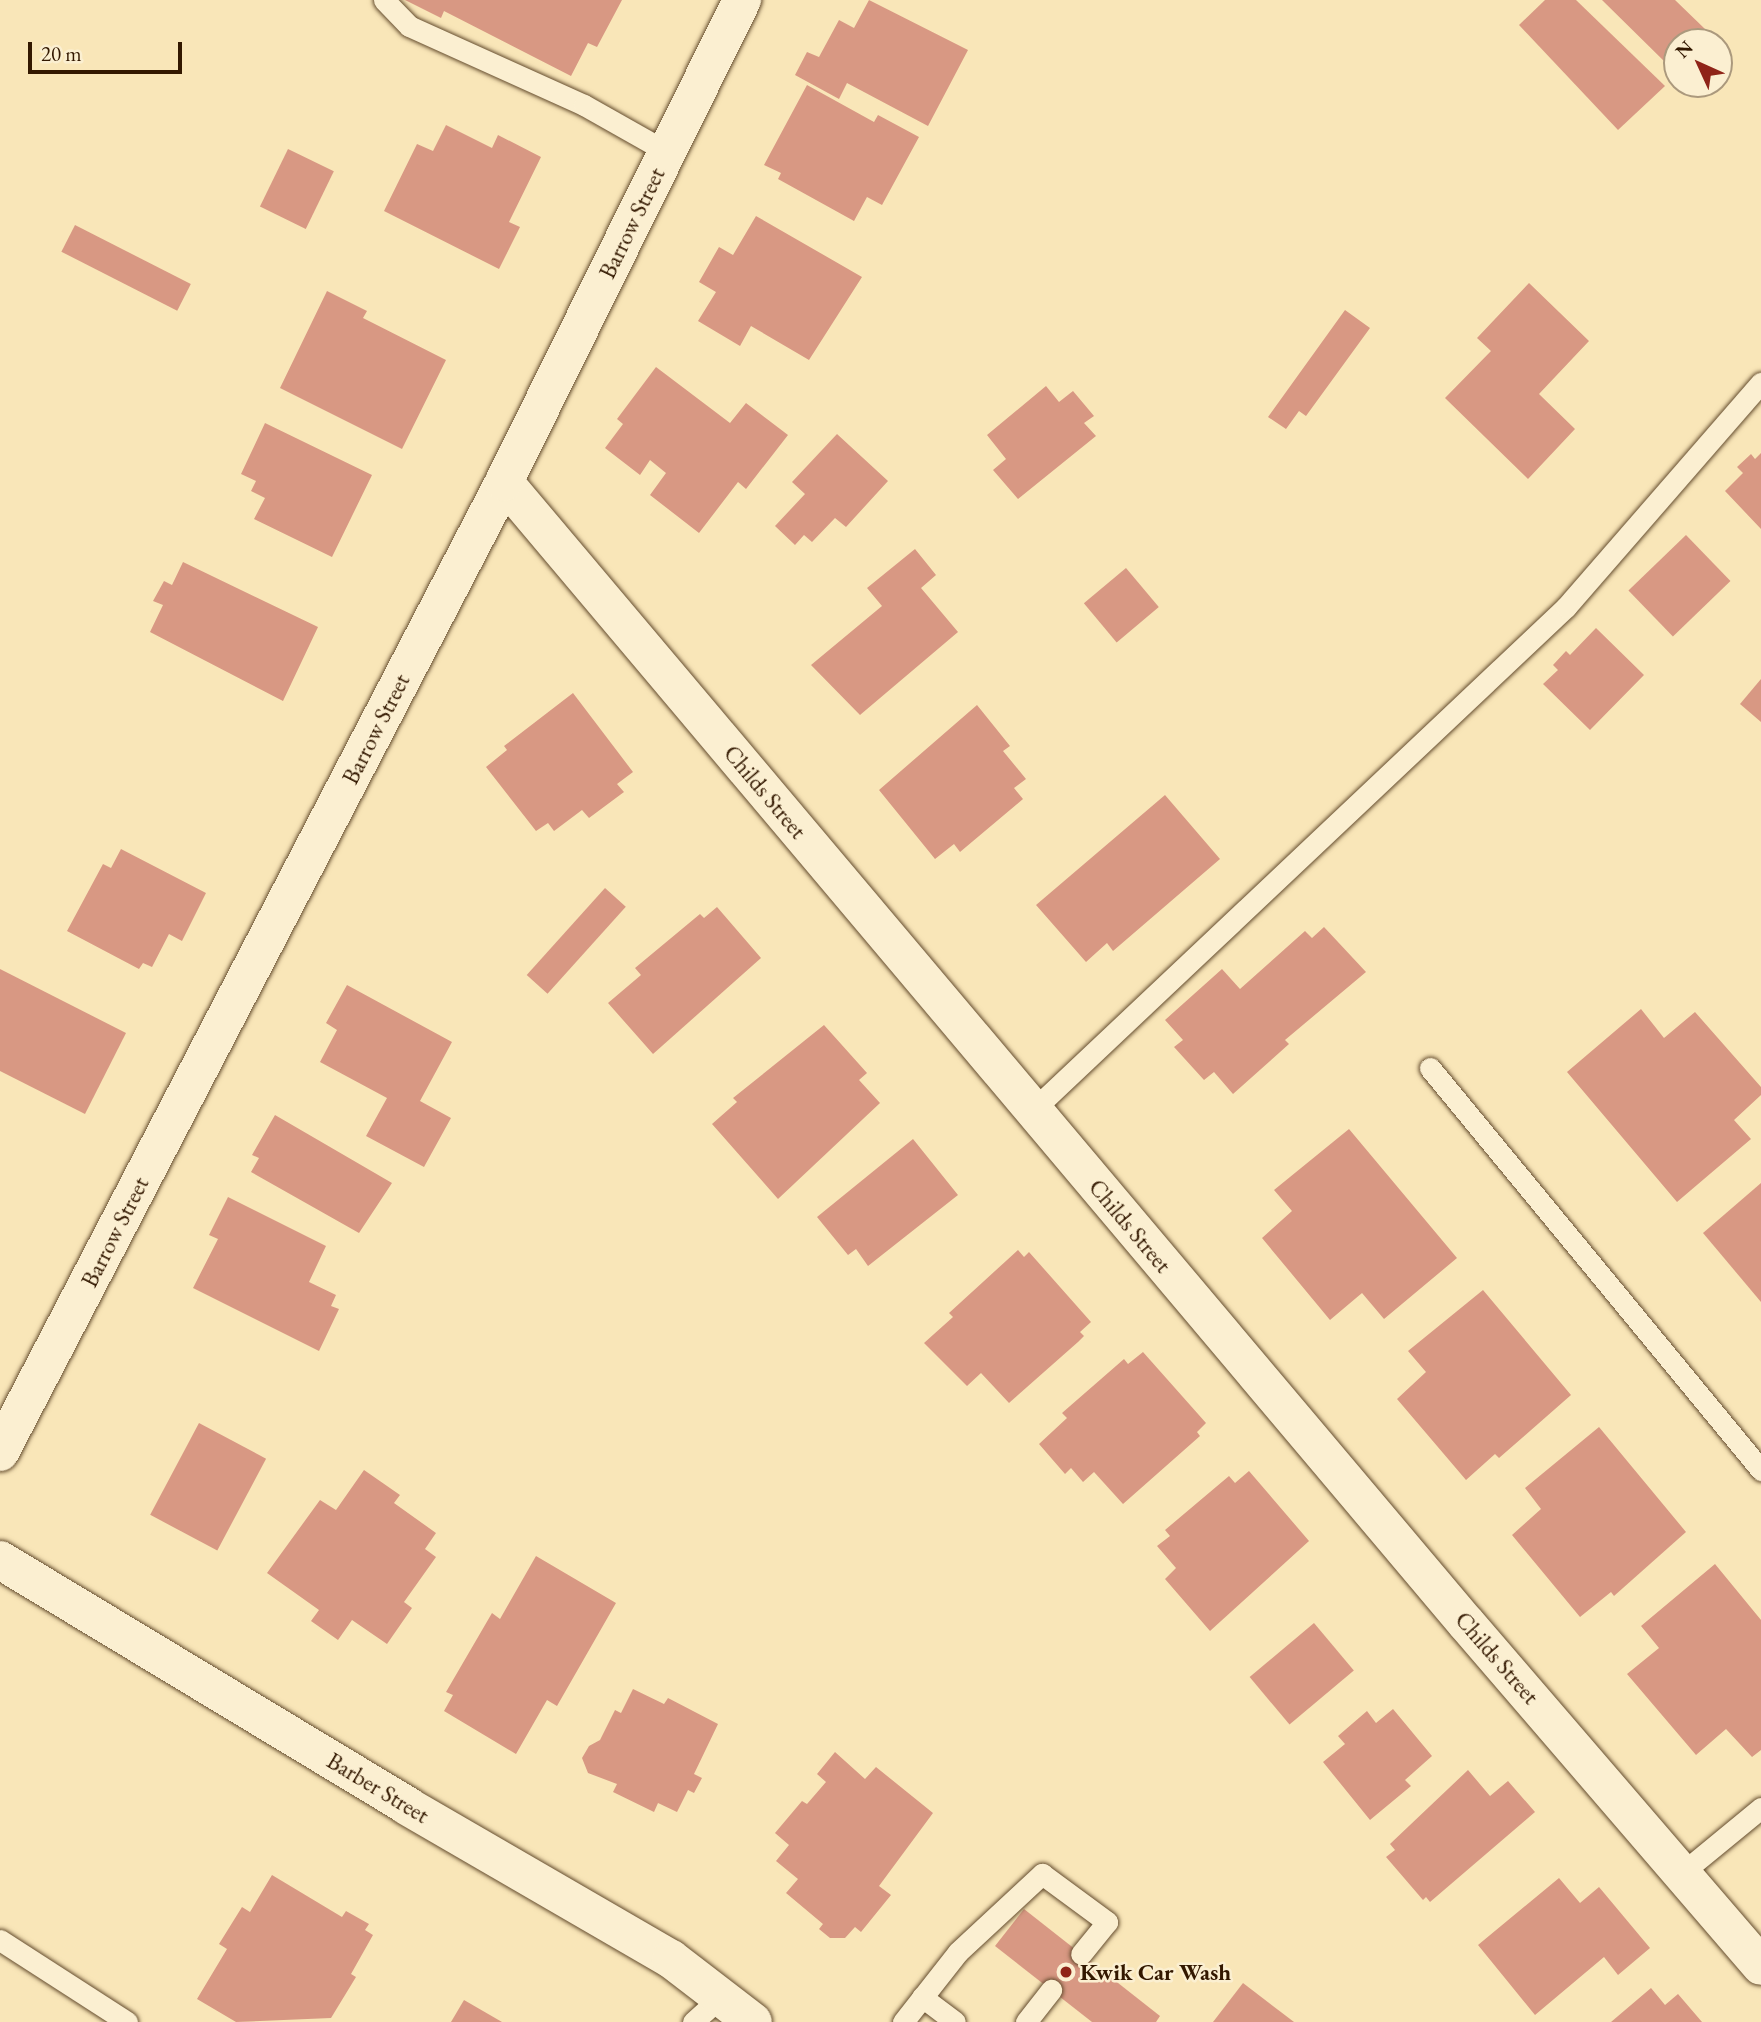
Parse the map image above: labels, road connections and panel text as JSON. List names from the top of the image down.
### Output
{
  "streets": {
    "street": ["Barrow Street", "Childs Street", "Barber Street"]
  },
  "crossings": [
    ["Barrow Street", "Childs Street"]
  ],
  "places": ["Kwik Car Wash"],
  "scale_bar": "20 m",
  "north": "top left"
}
